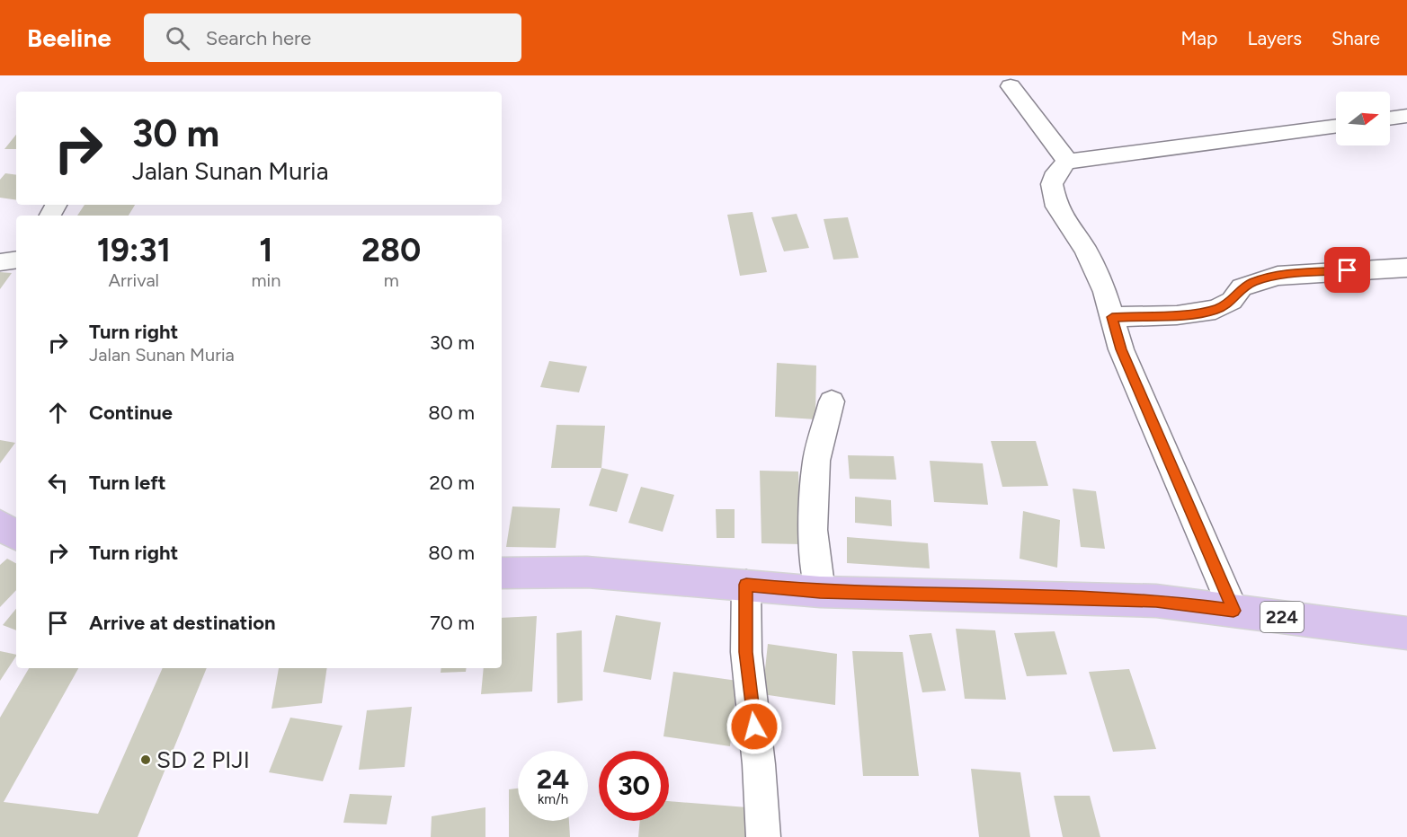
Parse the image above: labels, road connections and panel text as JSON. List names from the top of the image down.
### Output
{
  "streets": {
    "main road": ["224"]
  },
  "places": ["SD 2 PIJI"],
  "north": "right",
  "page": {
    "header": "Beeline",
    "search": "Search here",
    "nav": ["Map", "Layers", "Share"],
    "turn": ["30 m", "Jalan Sunan Muria"],
    "eta": [
      "19:31",
      "Arrival",
      "1",
      "min",
      "280",
      "m"
    ],
    "list": [
      {
        "name": "Turn right",
        "note": "Jalan Sunan Muria",
        "value": "30 m"
      },
      {
        "name": "Continue",
        "value": "80 m"
      },
      {
        "name": "Turn left",
        "value": "20 m"
      },
      {
        "name": "Turn right",
        "value": "80 m"
      },
      {
        "name": "Arrive at destination",
        "value": "70 m"
      }
    ],
    "speed": "24 km/h",
    "limit": "30"
  }
}
